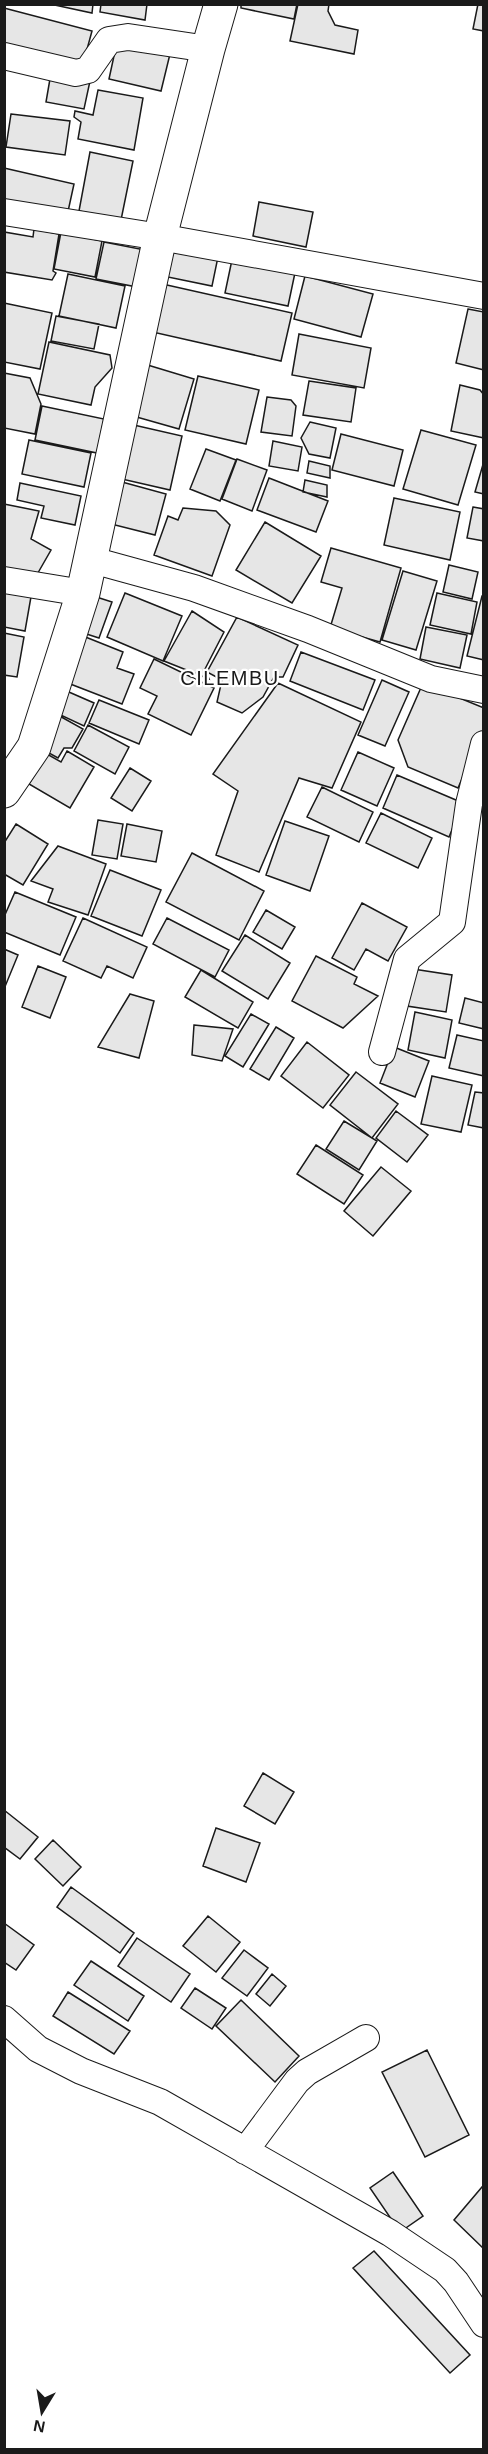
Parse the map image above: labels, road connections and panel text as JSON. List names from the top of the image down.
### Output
{
  "districts": ["CILEMBU"],
  "north": "bottom"
}
